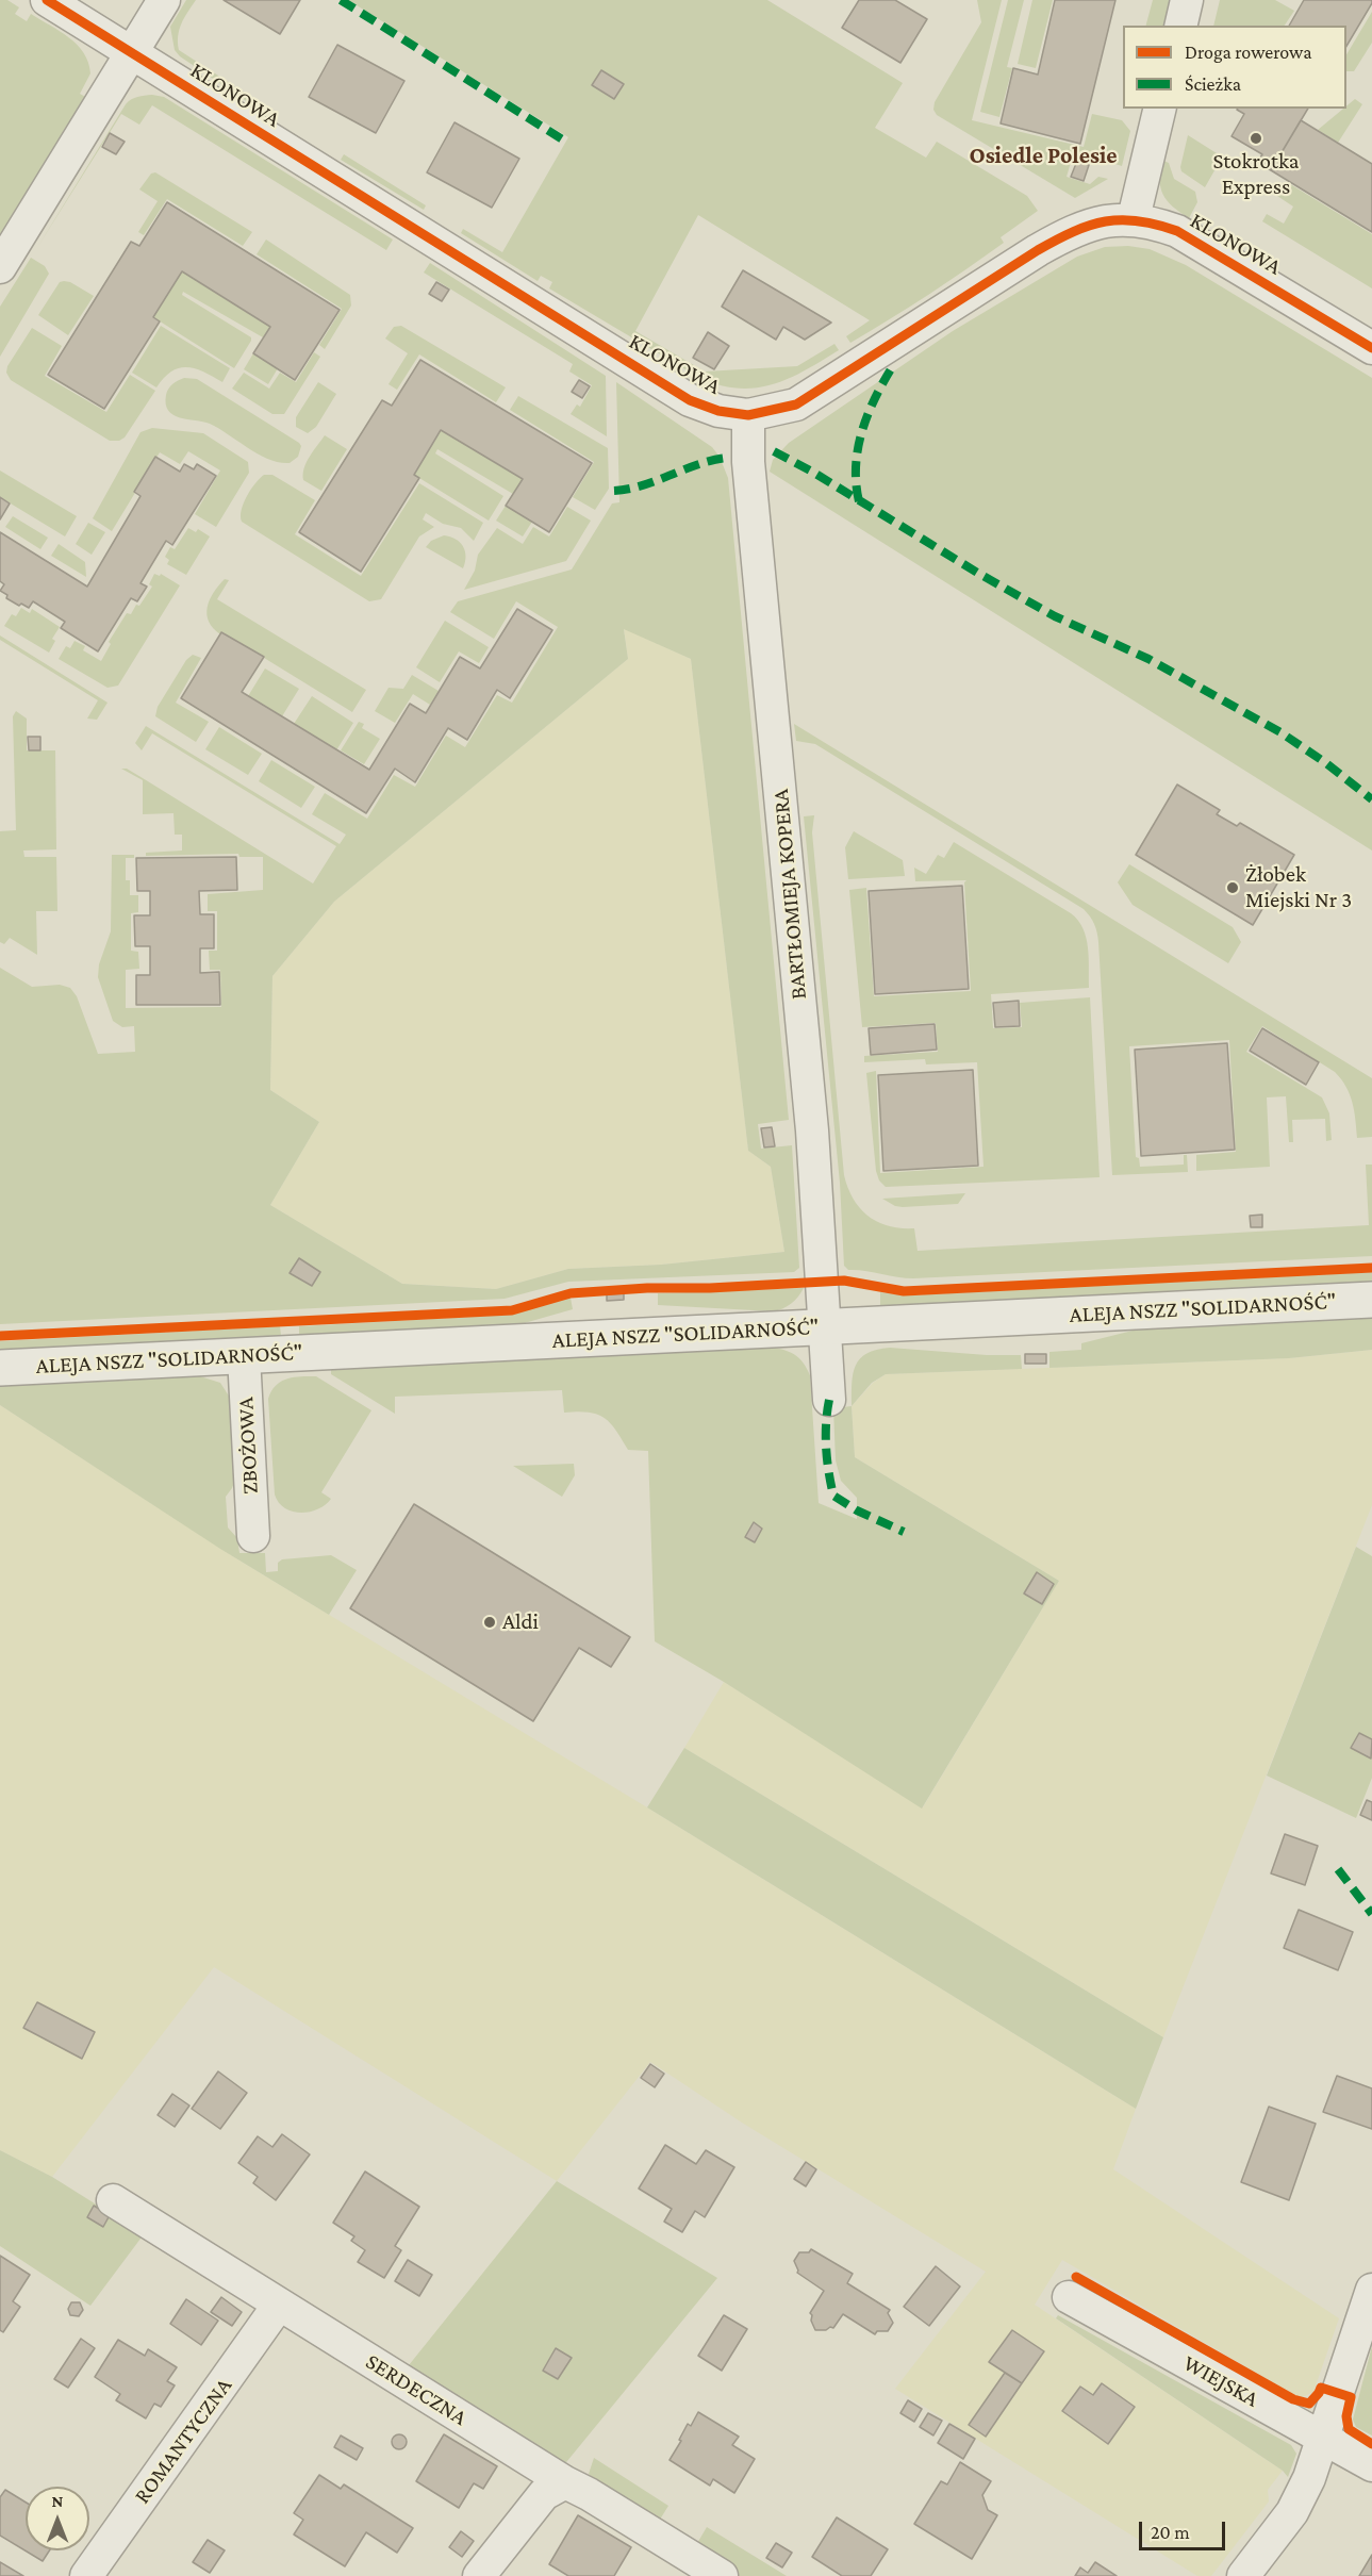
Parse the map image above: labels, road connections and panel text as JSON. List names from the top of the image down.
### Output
{
  "streets": {
    "street": [
      "KLONOWA",
      "BARTŁOMIEJA KOPERA",
      "ALEJA NSZZ \"SOLIDARNOŚĆ\"",
      "ZBOŻOWA",
      "WIEJSKA",
      "SERDECZNA",
      "ROMANTYCZNA"
    ]
  },
  "crossings": [
    ["KLONOWA", "BARTŁOMIEJA KOPERA"],
    ["BARTŁOMIEJA KOPERA", "ALEJA NSZZ \"SOLIDARNOŚĆ\""],
    ["ALEJA NSZZ \"SOLIDARNOŚĆ\"", "ZBOŻOWA"],
    ["SERDECZNA", "ROMANTYCZNA"]
  ],
  "districts": ["Osiedle Polesie"],
  "places": ["Stokrotka Express", "Żłobek Miejski Nr 3", "Aldi"],
  "legend": ["Droga rowerowa", "Ścieżka"],
  "scale_bar": "20 m",
  "north": "top"
}
